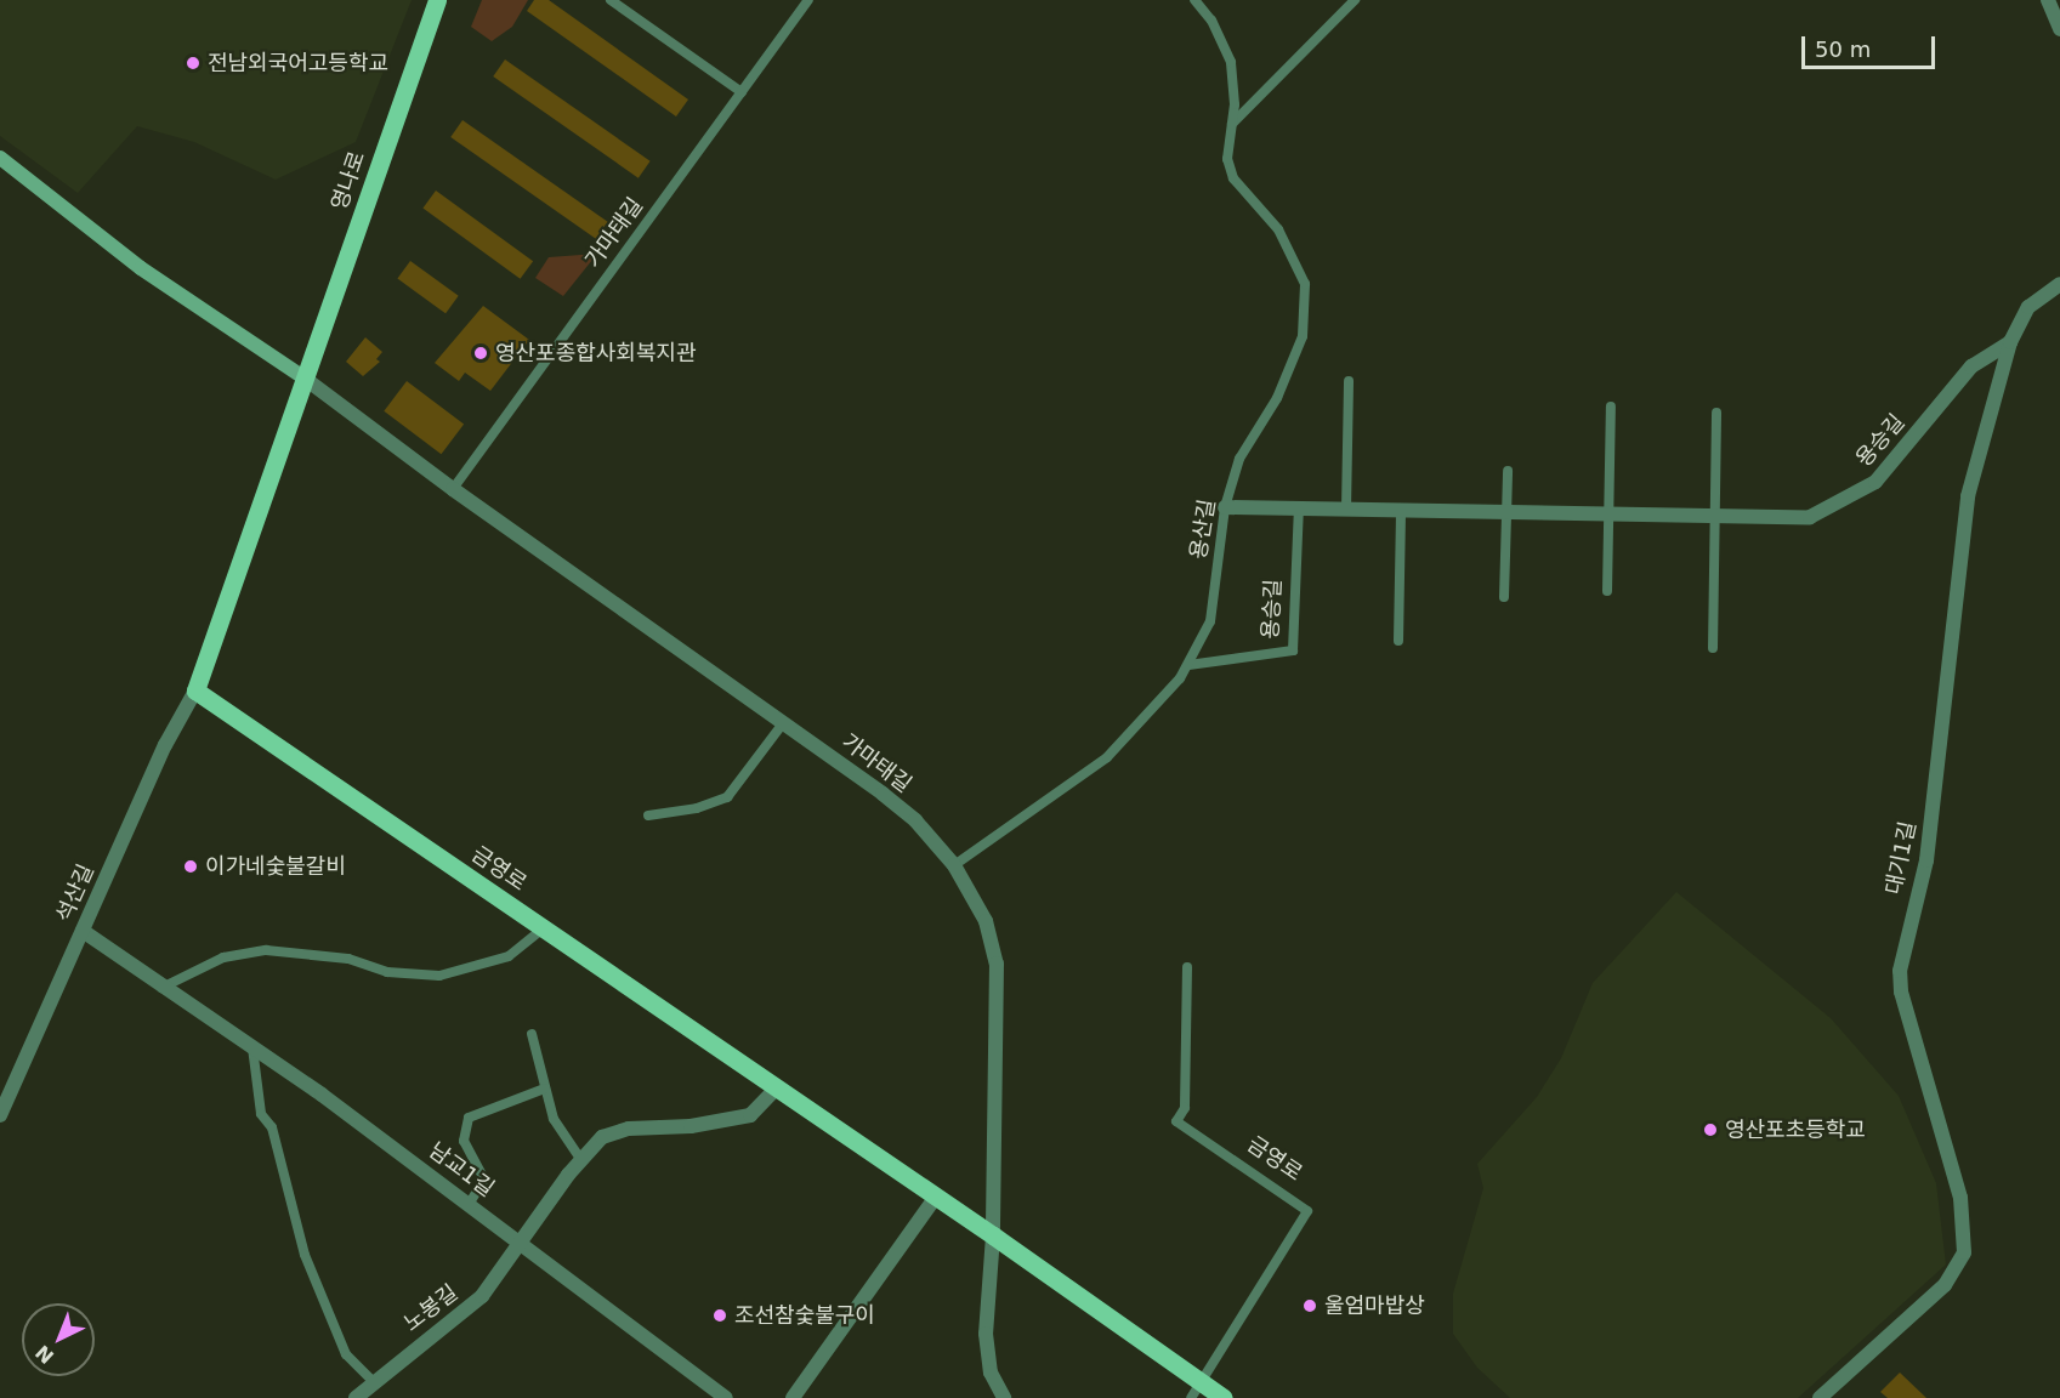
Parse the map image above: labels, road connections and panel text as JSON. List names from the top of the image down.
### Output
{
  "streets": {
    "main road": ["영나로", "금영로"],
    "street": [
      "가마태길",
      "용승길",
      "대기1길",
      "석산길",
      "남교1길",
      "노봉길"
    ],
    "lane": ["용산길"]
  },
  "crossings": [
    ["영나로", "가마태길"],
    ["영나로", "금영로"],
    ["영나로", "석산길"],
    ["가마태길", "용산길"],
    ["가마태길", "금영로"],
    ["용승길", "용산길"],
    ["용승길", "대기1길"],
    ["금영로", "석산길"],
    ["석산길", "남교1길"],
    ["남교1길", "노봉길"]
  ],
  "places": [
    "전남외국어고등학교",
    "영산포종합사회복지관",
    "이가네숯불갈비",
    "영산포초등학교",
    "울엄마밥상",
    "조선참숯불구이"
  ],
  "scale_bar": "50 m",
  "north": "bottom left"
}
